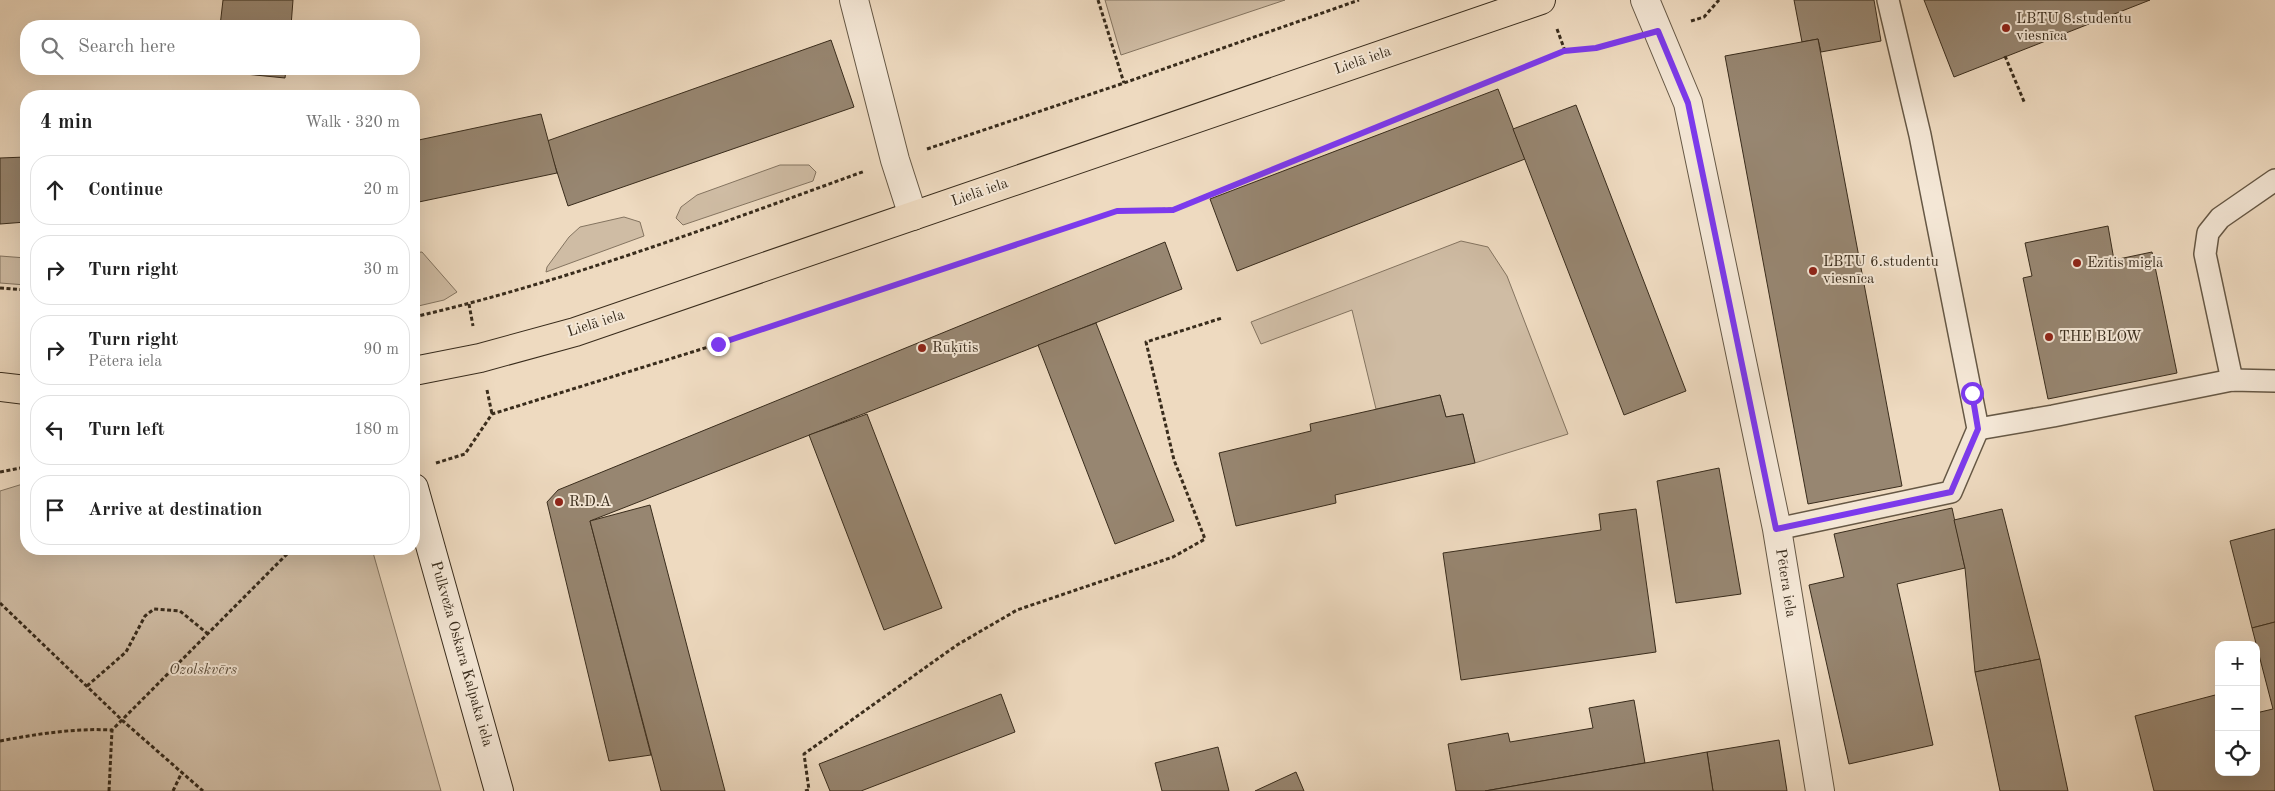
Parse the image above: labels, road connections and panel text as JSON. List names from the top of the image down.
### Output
{
  "streets": {
    "main road": ["Lielā iela"],
    "street": ["Pētera iela", "Pulkveža Oskara Kalpaka iela"]
  },
  "parks": ["Ozolskvērs"],
  "places": [
    "LBTU 8.studentu viesnīca",
    "Ezītis miglā",
    "LBTU 6.studentu viesnīca",
    "THE BLOW",
    "Rūķītis",
    "R.D.A"
  ],
  "page": {
    "search": "Search here",
    "heading": ["4 min", "Walk · 320 m"],
    "list": [
      ["Continue", "20 m"],
      ["Turn right", "30 m"],
      ["Turn right", "Pētera iela", "90 m"],
      ["Turn left", "180 m"],
      "Arrive at destination"
    ],
    "map_buttons": ["+", "−"]
  }
}
